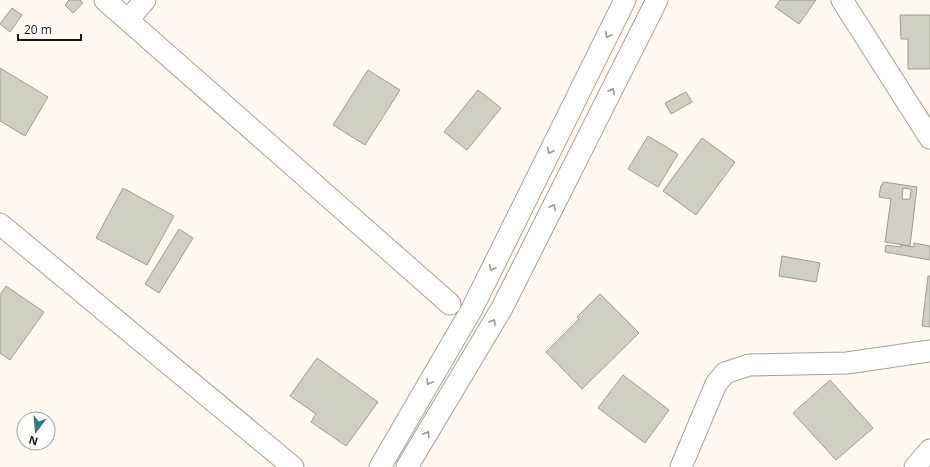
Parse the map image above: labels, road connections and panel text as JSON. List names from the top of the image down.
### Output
{
  "scale_bar": "20 m",
  "north": "bottom"
}
